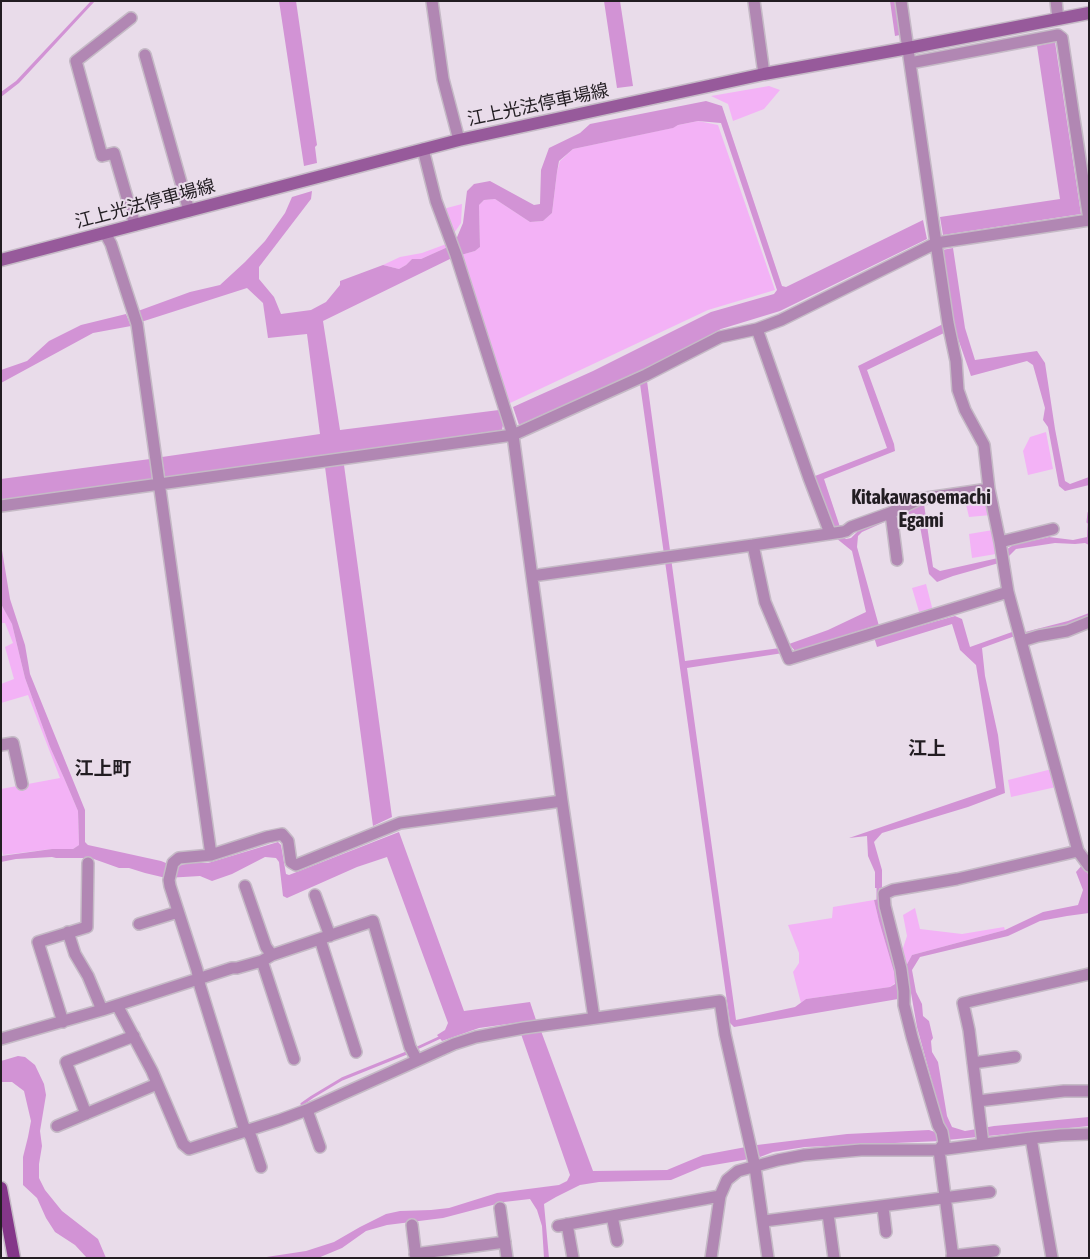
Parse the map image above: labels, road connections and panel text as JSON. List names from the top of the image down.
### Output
{
  "streets": {
    "main road": ["江上光法停車場線"]
  },
  "districts": ["Kitakawasoemachi Egami", "江上", "江上町"]
}
